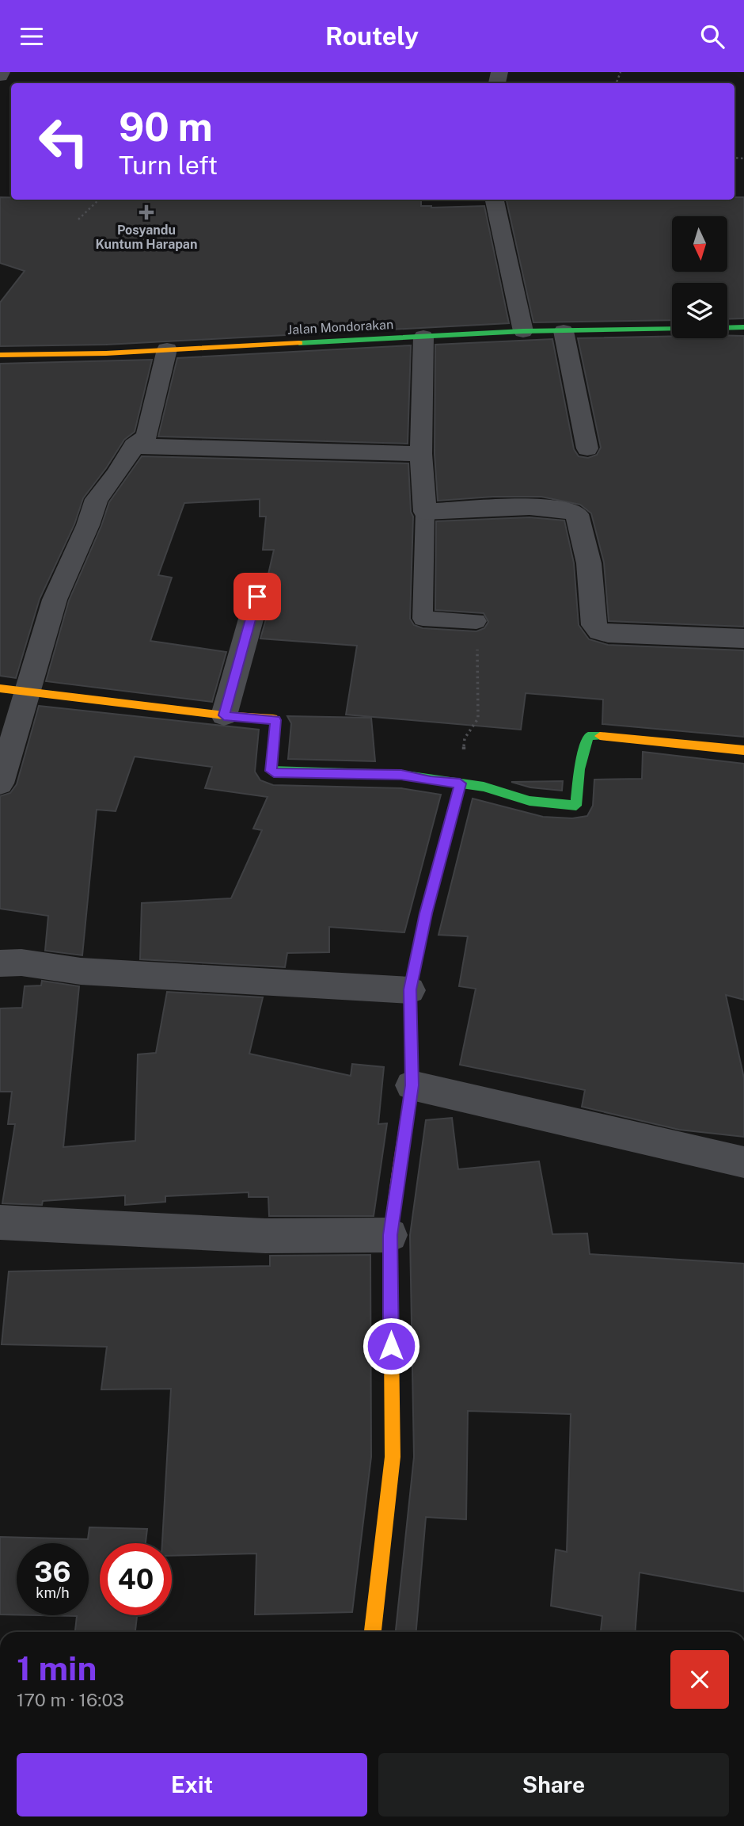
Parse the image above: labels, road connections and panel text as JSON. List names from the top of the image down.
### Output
{
  "streets": {
    "street": ["Jalan Mondorakan"]
  },
  "places": {
    "health": ["Posyandu Kuntum Harapan"]
  },
  "north": "bottom",
  "page": {
    "header": "Routely",
    "turn": ["90 m", "Turn left"],
    "speed": "36 km/h",
    "limit": "40",
    "heading": ["1 min", "170 m · 16:03"],
    "buttons": ["Exit", "Share"]
  }
}
